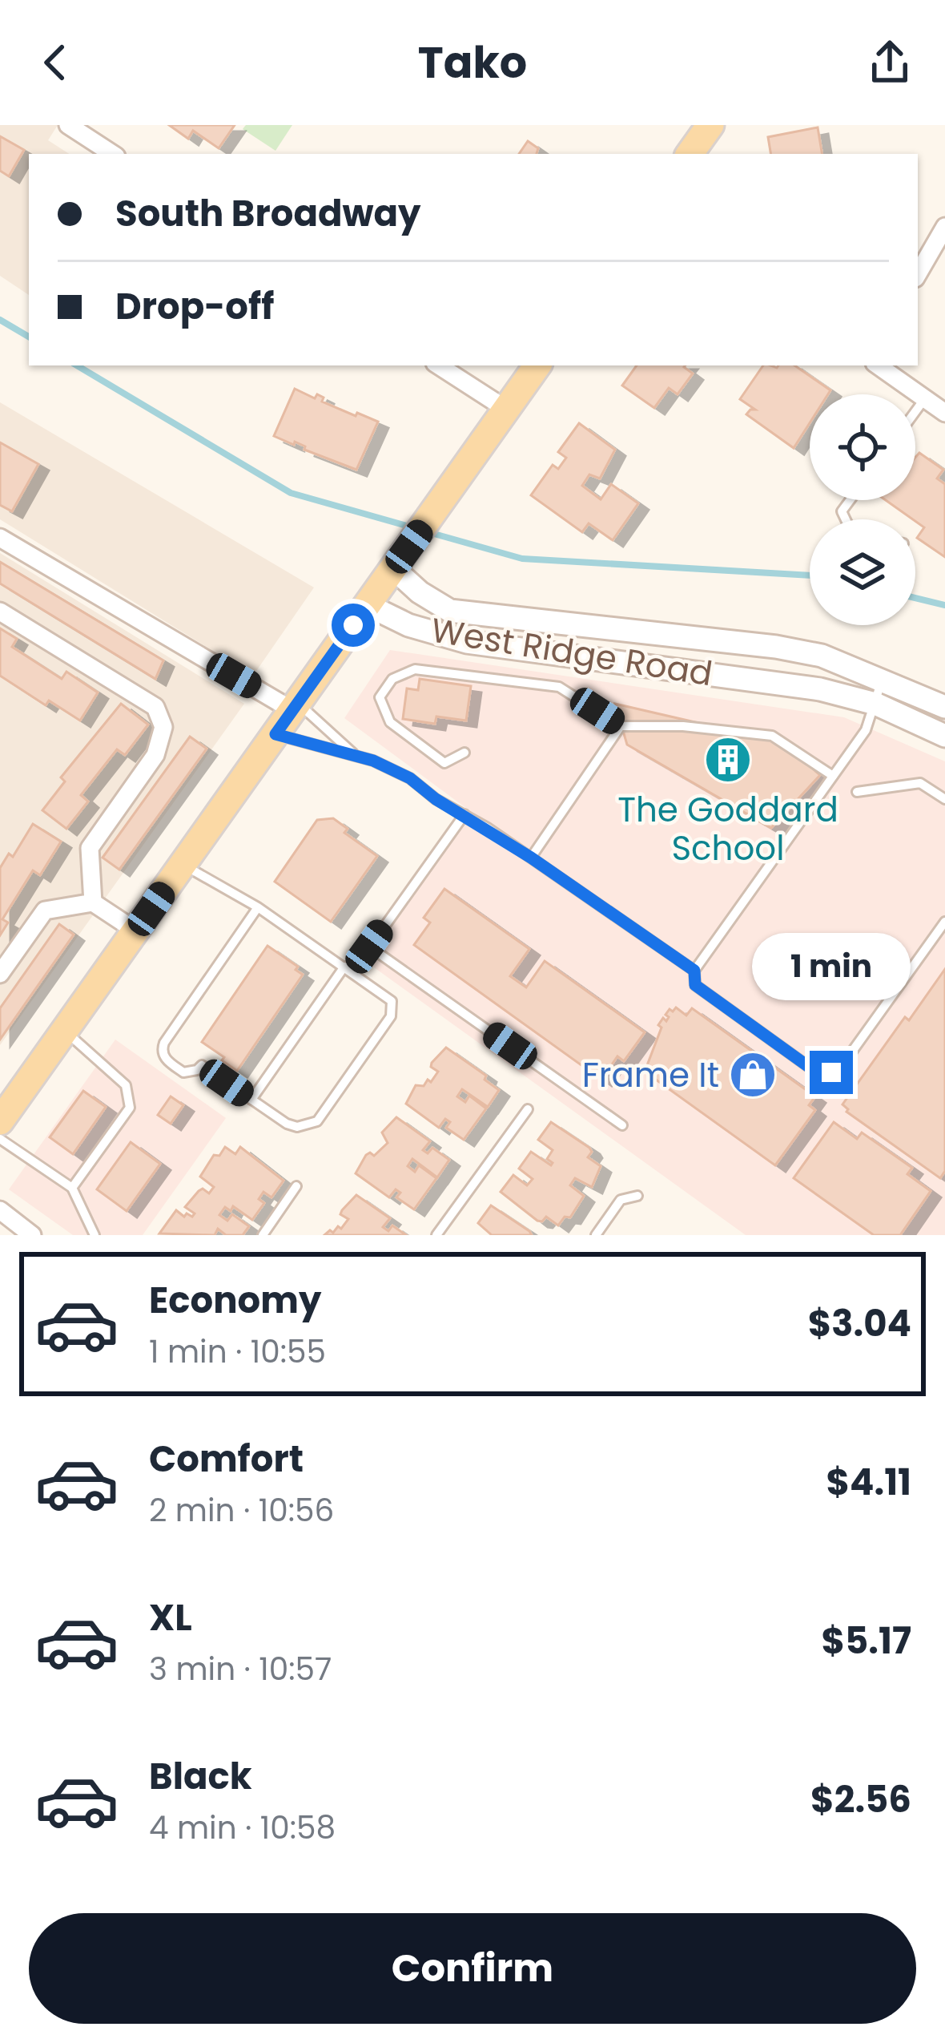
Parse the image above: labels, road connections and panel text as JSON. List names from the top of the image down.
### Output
{
  "streets": {
    "street": ["West Ridge Road"]
  },
  "places": {
    "building": ["The Goddard School"],
    "shop": ["Frame It"]
  },
  "page": {
    "header": "Tako",
    "banner": ["South Broadway", "Drop-off"],
    "bubble": "1 min",
    "list": [
      {
        "name": "Economy",
        "note": "1 min · 10:55",
        "value": "$3.04"
      },
      {
        "name": "Comfort",
        "note": "2 min · 10:56",
        "value": "$4.11"
      },
      {
        "name": "XL",
        "note": "3 min · 10:57",
        "value": "$5.17"
      },
      {
        "name": "Black",
        "note": "4 min · 10:58",
        "value": "$2.56"
      }
    ],
    "buttons": "Confirm"
  }
}
